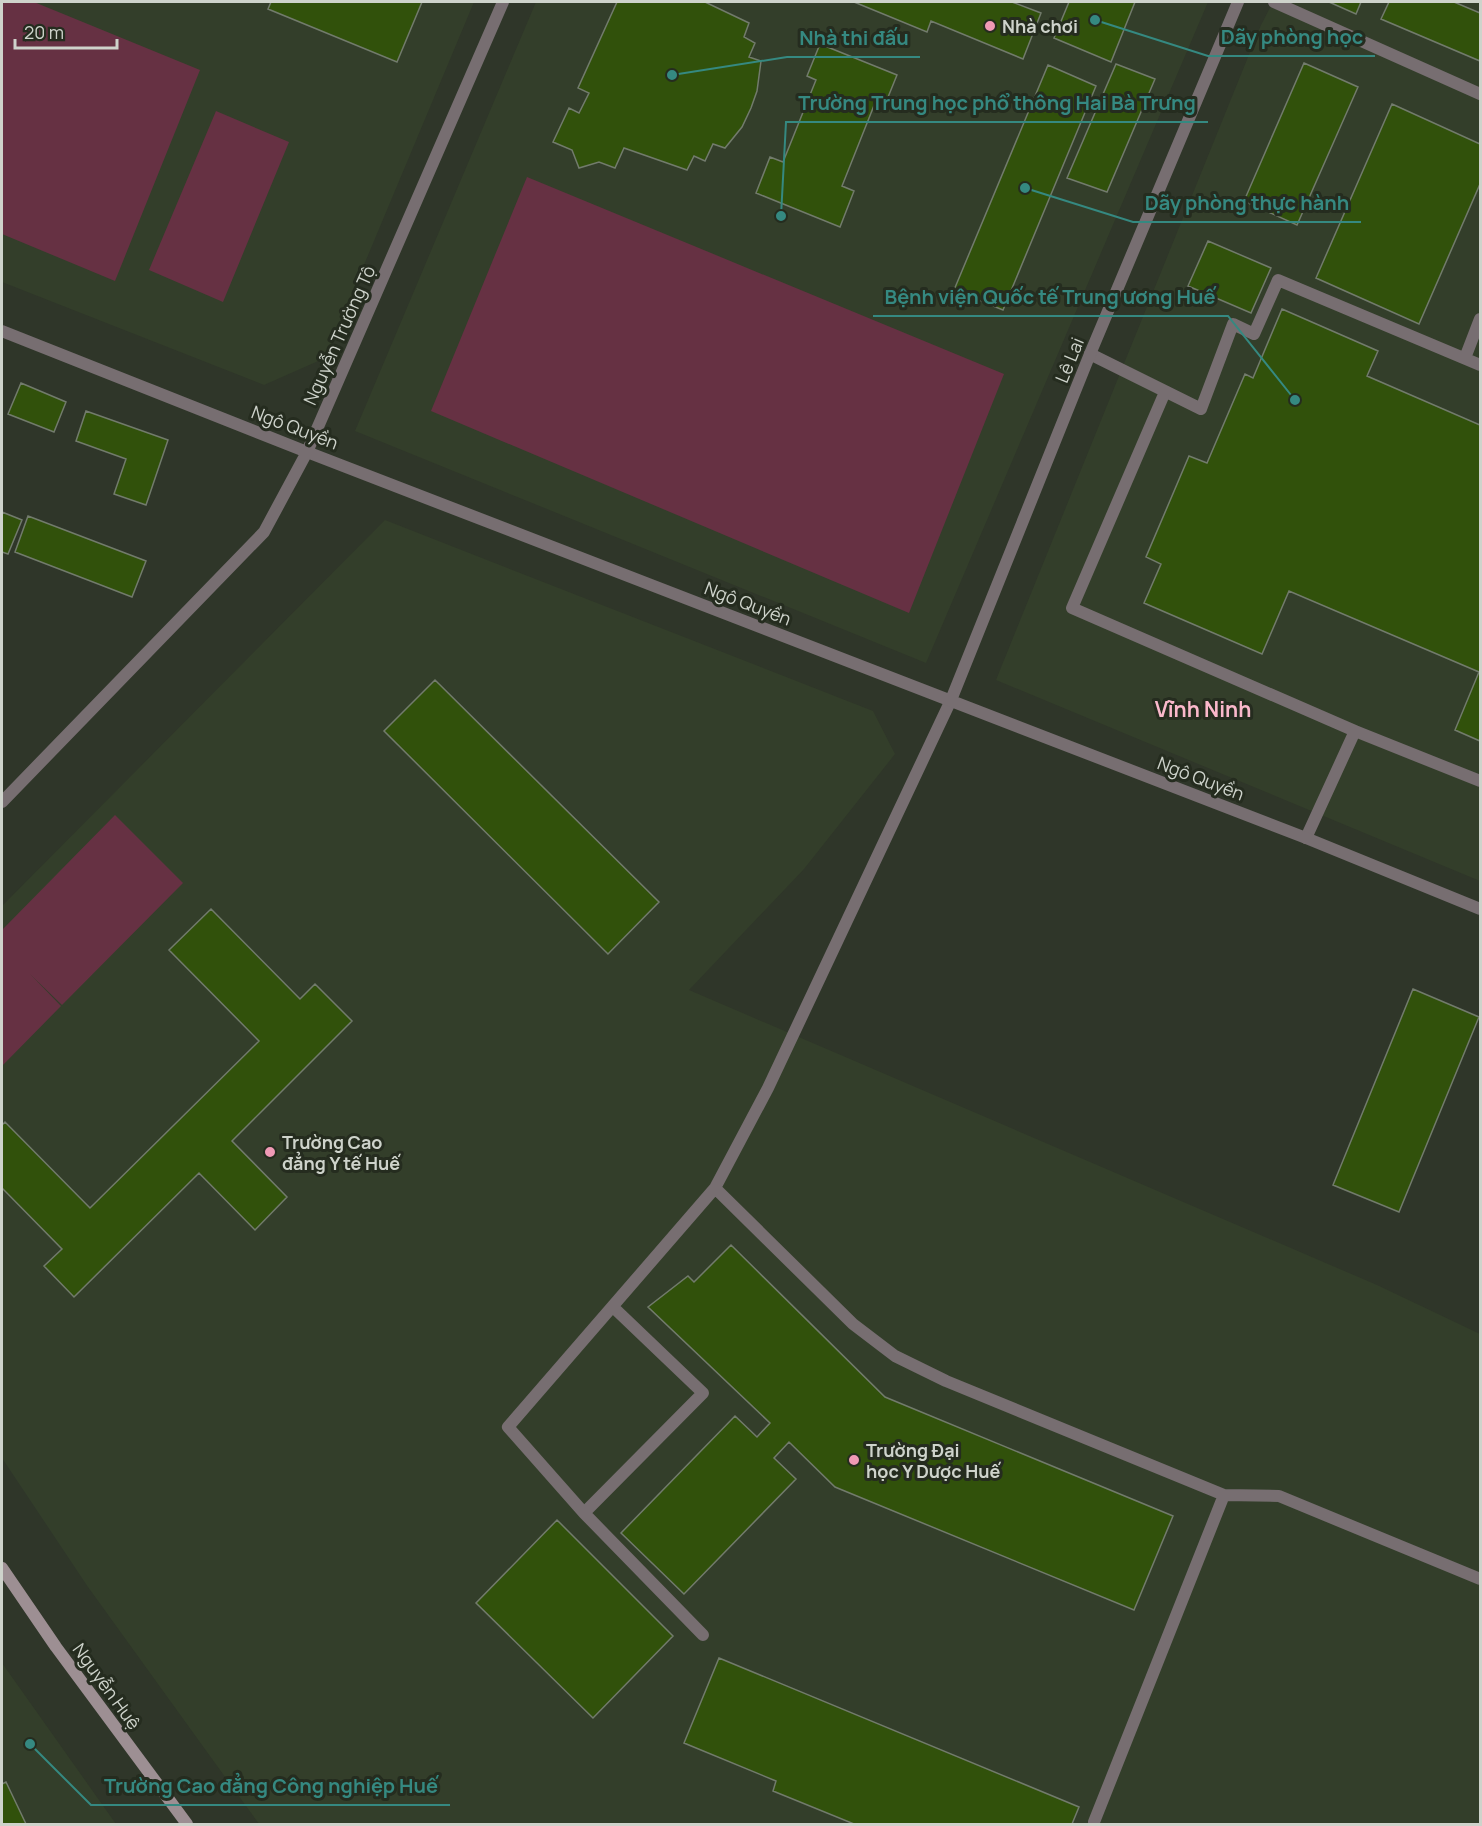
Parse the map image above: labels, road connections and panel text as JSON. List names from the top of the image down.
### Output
{
  "streets": {
    "main road": ["Nguyễn Huệ"],
    "street": ["Nguyễn Trường Tộ", "Lê Lai", "Ngô Quyền"]
  },
  "crossings": [
    ["Nguyễn Trường Tộ", "Ngô Quyền"],
    ["Lê Lai", "Ngô Quyền"]
  ],
  "districts": ["Vĩnh Ninh"],
  "places": [
    "Dãy phòng học",
    "Nhà chơi",
    "Nhà thi đấu",
    "Dãy phòng thực hành",
    "Trường Trung học phổ thông Hai Bà Trưng",
    "Bệnh viện Quốc tế Trung ương Huế",
    "Trường Cao đẳng Y tế Huế",
    "Trường Đại học Y Dược Huế",
    "Trường Cao đẳng Công nghiệp Huế"
  ],
  "scale_bar": "20 m"
}
